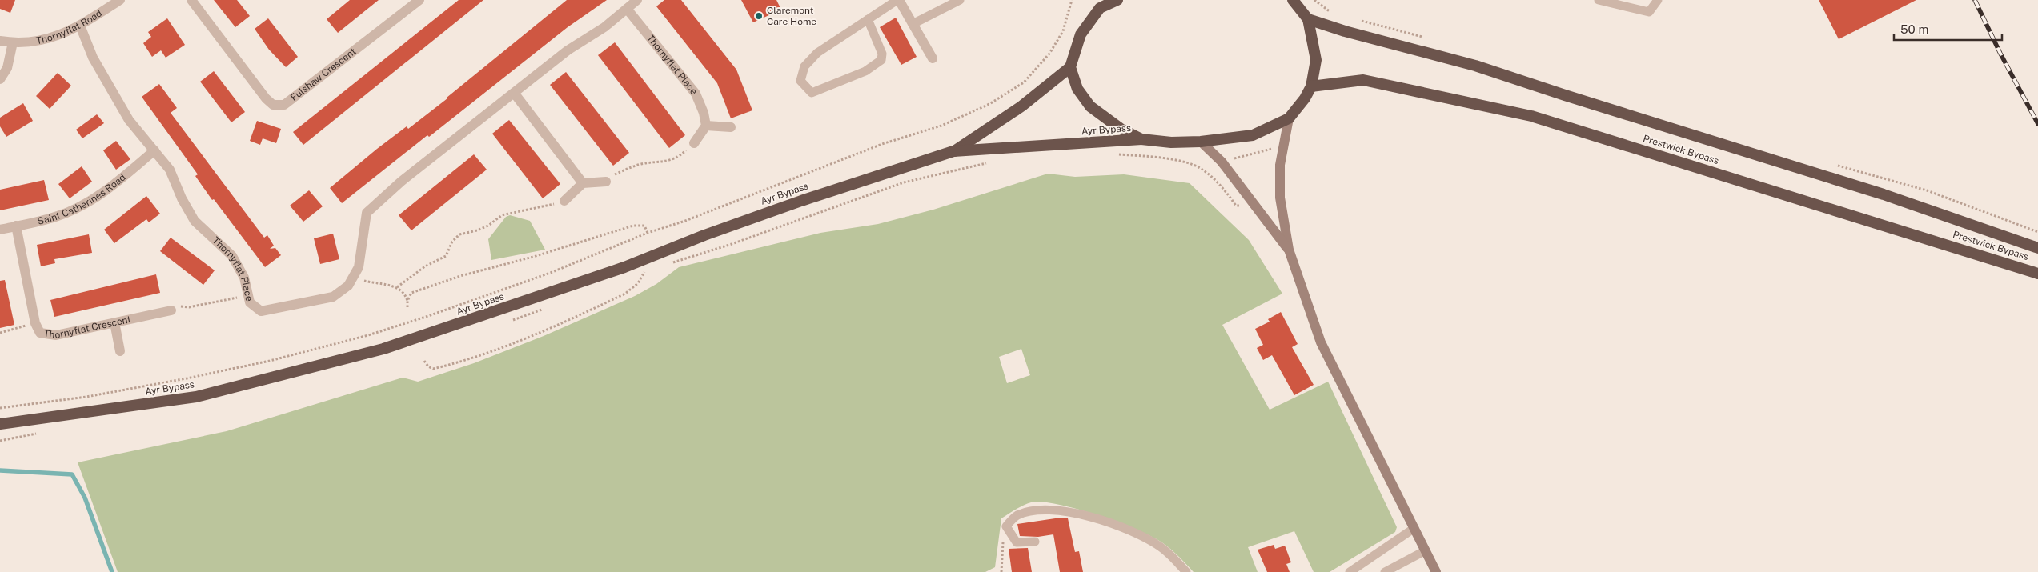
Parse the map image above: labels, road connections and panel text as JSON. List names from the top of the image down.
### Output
{
  "streets": {
    "highway": ["Ayr Bypass", "Prestwick Bypass"],
    "street": [
      "Thornyflat Road",
      "Thornyflat Place",
      "Fulshaw Crescent",
      "Saint Catherines Road",
      "Thornyflat Crescent"
    ]
  },
  "crossings": [
    ["Thornyflat Road", "Thornyflat Place"],
    ["Thornyflat Place", "Saint Catherines Road"],
    ["Saint Catherines Road", "Thornyflat Crescent"]
  ],
  "places": ["Claremont Care Home"],
  "scale_bar": "50 m"
}
